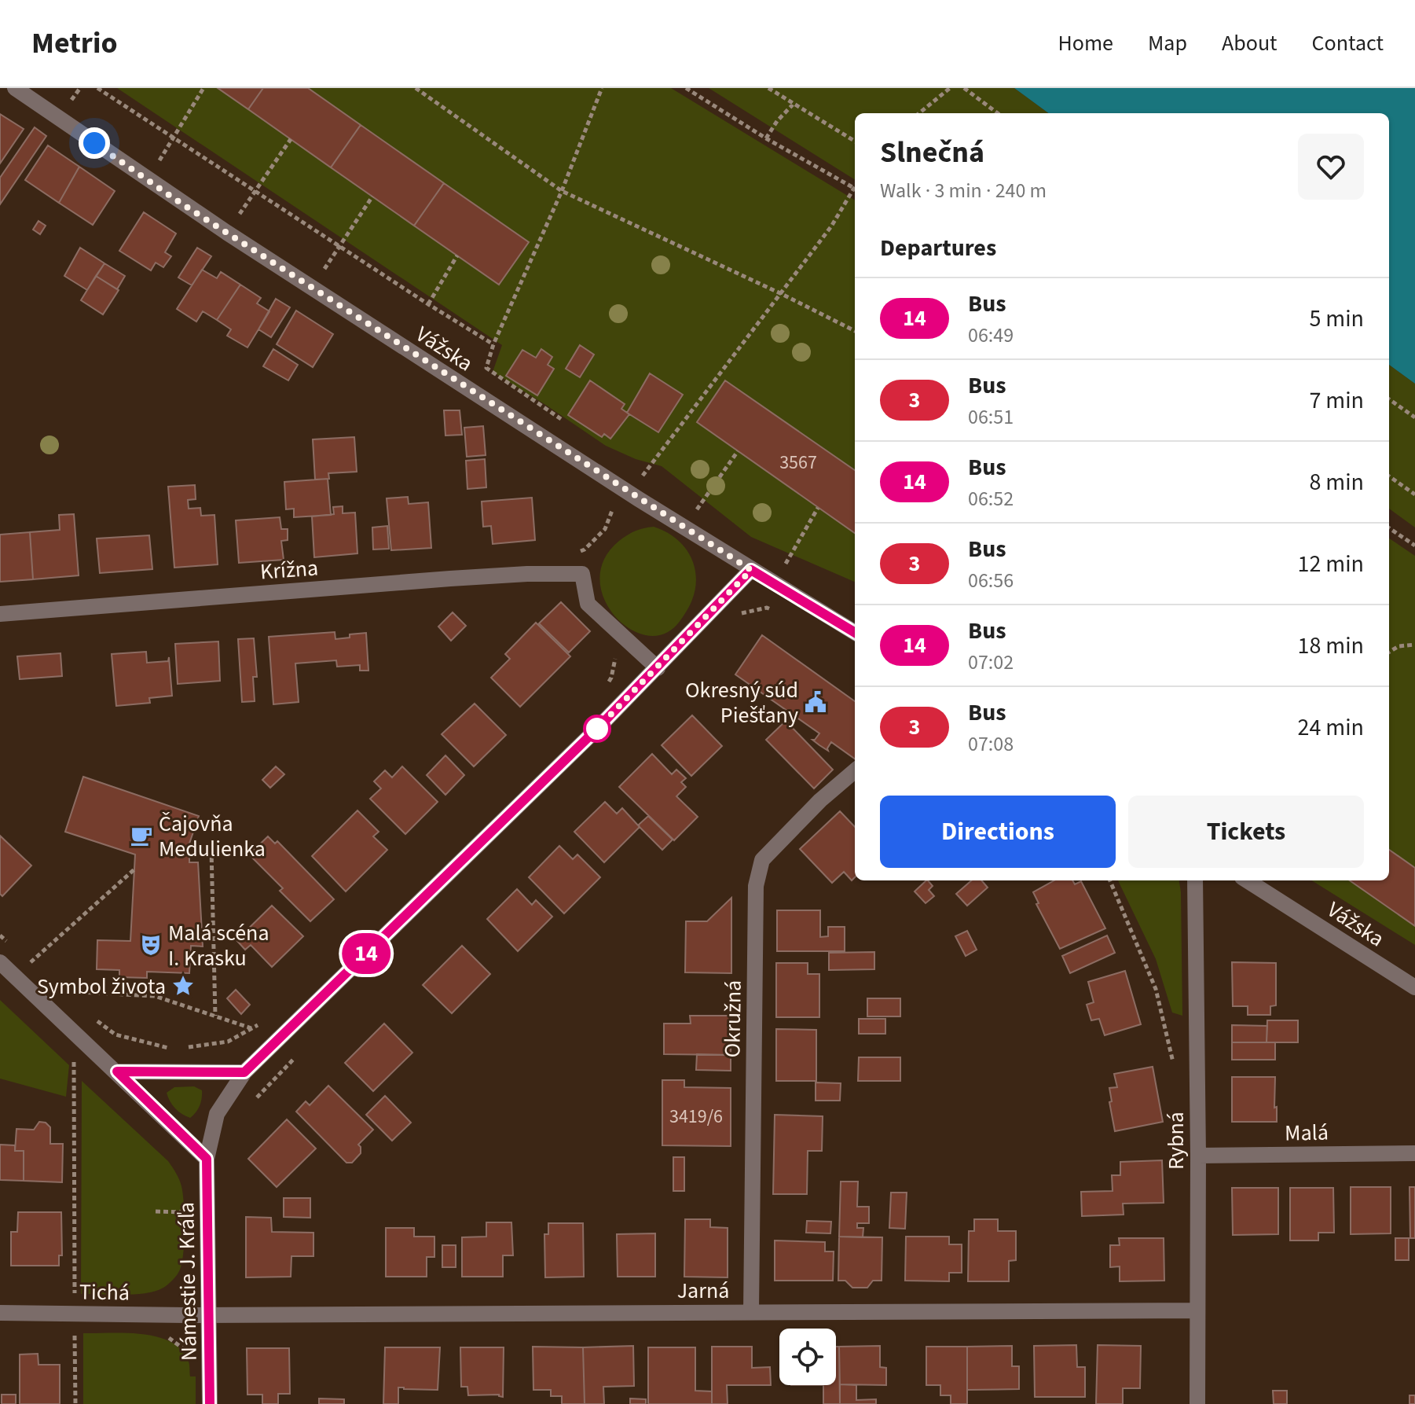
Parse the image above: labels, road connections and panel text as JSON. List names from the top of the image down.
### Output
{
  "streets": {
    "street": [
      "Vážska",
      "Krížna",
      "Okružná",
      "Malá",
      "Rybná",
      "Námestie J. Kráľa",
      "Jarná",
      "Tichá"
    ]
  },
  "crossings": [
    ["Vážska", "Námestie J. Kráľa"],
    ["Okružná", "Jarná"],
    ["Malá", "Rybná"],
    ["Rybná", "Jarná"],
    ["Námestie J. Kráľa", "Jarná"],
    ["Námestie J. Kráľa", "Tichá"],
    ["Jarná", "Tichá"]
  ],
  "places": {
    "public building": ["Okresný súd Piešťany"],
    "cafe": ["Čajovňa Medulienka"],
    "theatre": ["Malá scéna I. Krasku"],
    "place": ["Symbol života"]
  },
  "lines": ["bus line 14"],
  "house_numbers": ["3567", "3419/6"],
  "page": {
    "header": "Metrio",
    "nav": [
      "Home",
      "Map",
      "About",
      "Contact"
    ],
    "on_map": "14",
    "heading": [
      ["Slnečná", "Walk · 3 min · 240 m"],
      "Departures"
    ],
    "list": [
      {
        "mark": "14",
        "name": "Bus",
        "note": "06:49",
        "value": "5 min"
      },
      {
        "mark": "3",
        "name": "Bus",
        "note": "06:51",
        "value": "7 min"
      },
      {
        "mark": "14",
        "name": "Bus",
        "note": "06:52",
        "value": "8 min"
      },
      {
        "mark": "3",
        "name": "Bus",
        "note": "06:56",
        "value": "12 min"
      },
      {
        "mark": "14",
        "name": "Bus",
        "note": "07:02",
        "value": "18 min"
      },
      {
        "mark": "3",
        "name": "Bus",
        "note": "07:08",
        "value": "24 min"
      }
    ],
    "buttons": ["Directions", "Tickets"]
  }
}
